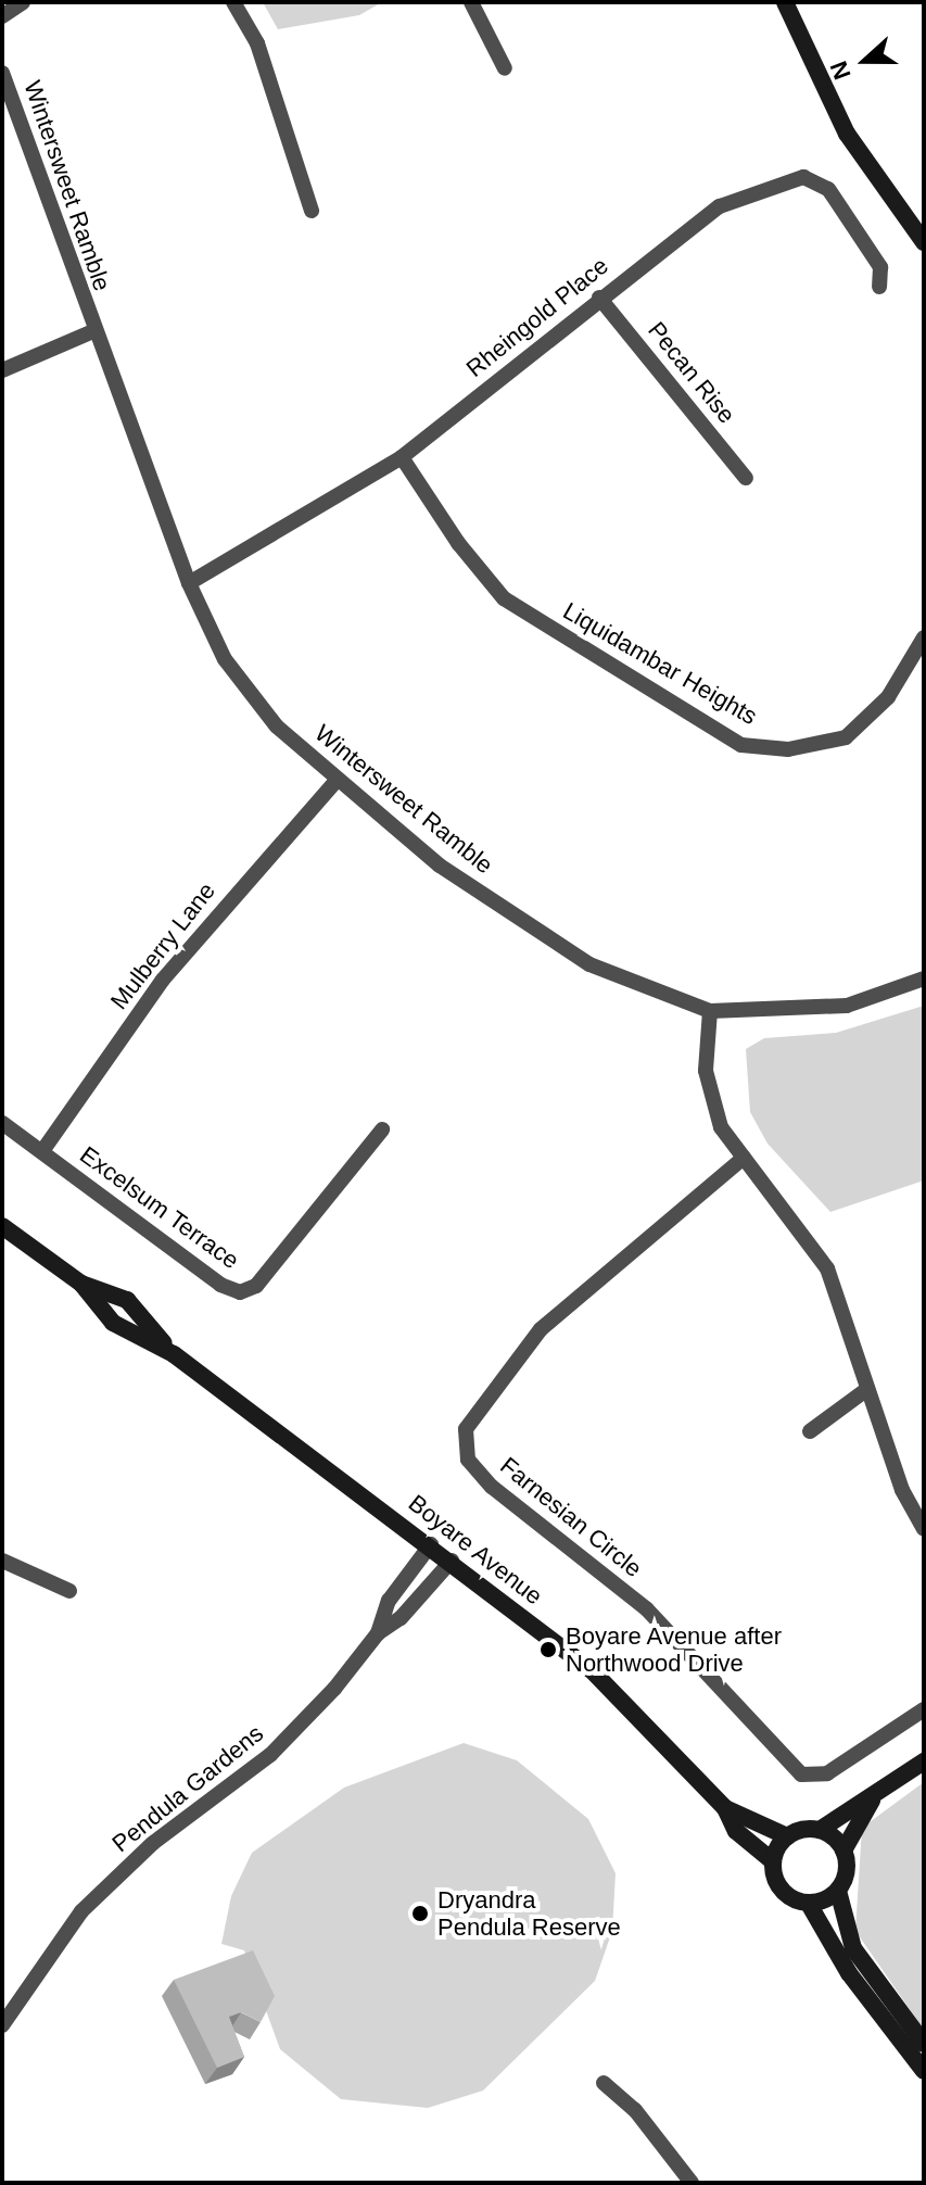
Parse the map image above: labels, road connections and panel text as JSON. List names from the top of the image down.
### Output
{
  "streets": {
    "street": [
      "Wintersweet Ramble",
      "Rheingold Place",
      "Pecan Rise",
      "Liquidambar Heights",
      "Mulberry Lane",
      "Excelsum Terrace",
      "Farnesian Circle",
      "Boyare Avenue",
      "Pendula Gardens"
    ]
  },
  "crossings": [
    ["Wintersweet Ramble", "Rheingold Place"],
    ["Wintersweet Ramble", "Mulberry Lane"],
    ["Rheingold Place", "Pecan Rise"],
    ["Rheingold Place", "Liquidambar Heights"],
    ["Mulberry Lane", "Excelsum Terrace"],
    ["Boyare Avenue", "Pendula Gardens"]
  ],
  "places": ["Boyare Avenue after Northwood Drive", "Dryandra Pendula Reserve"],
  "north": "left"
}
